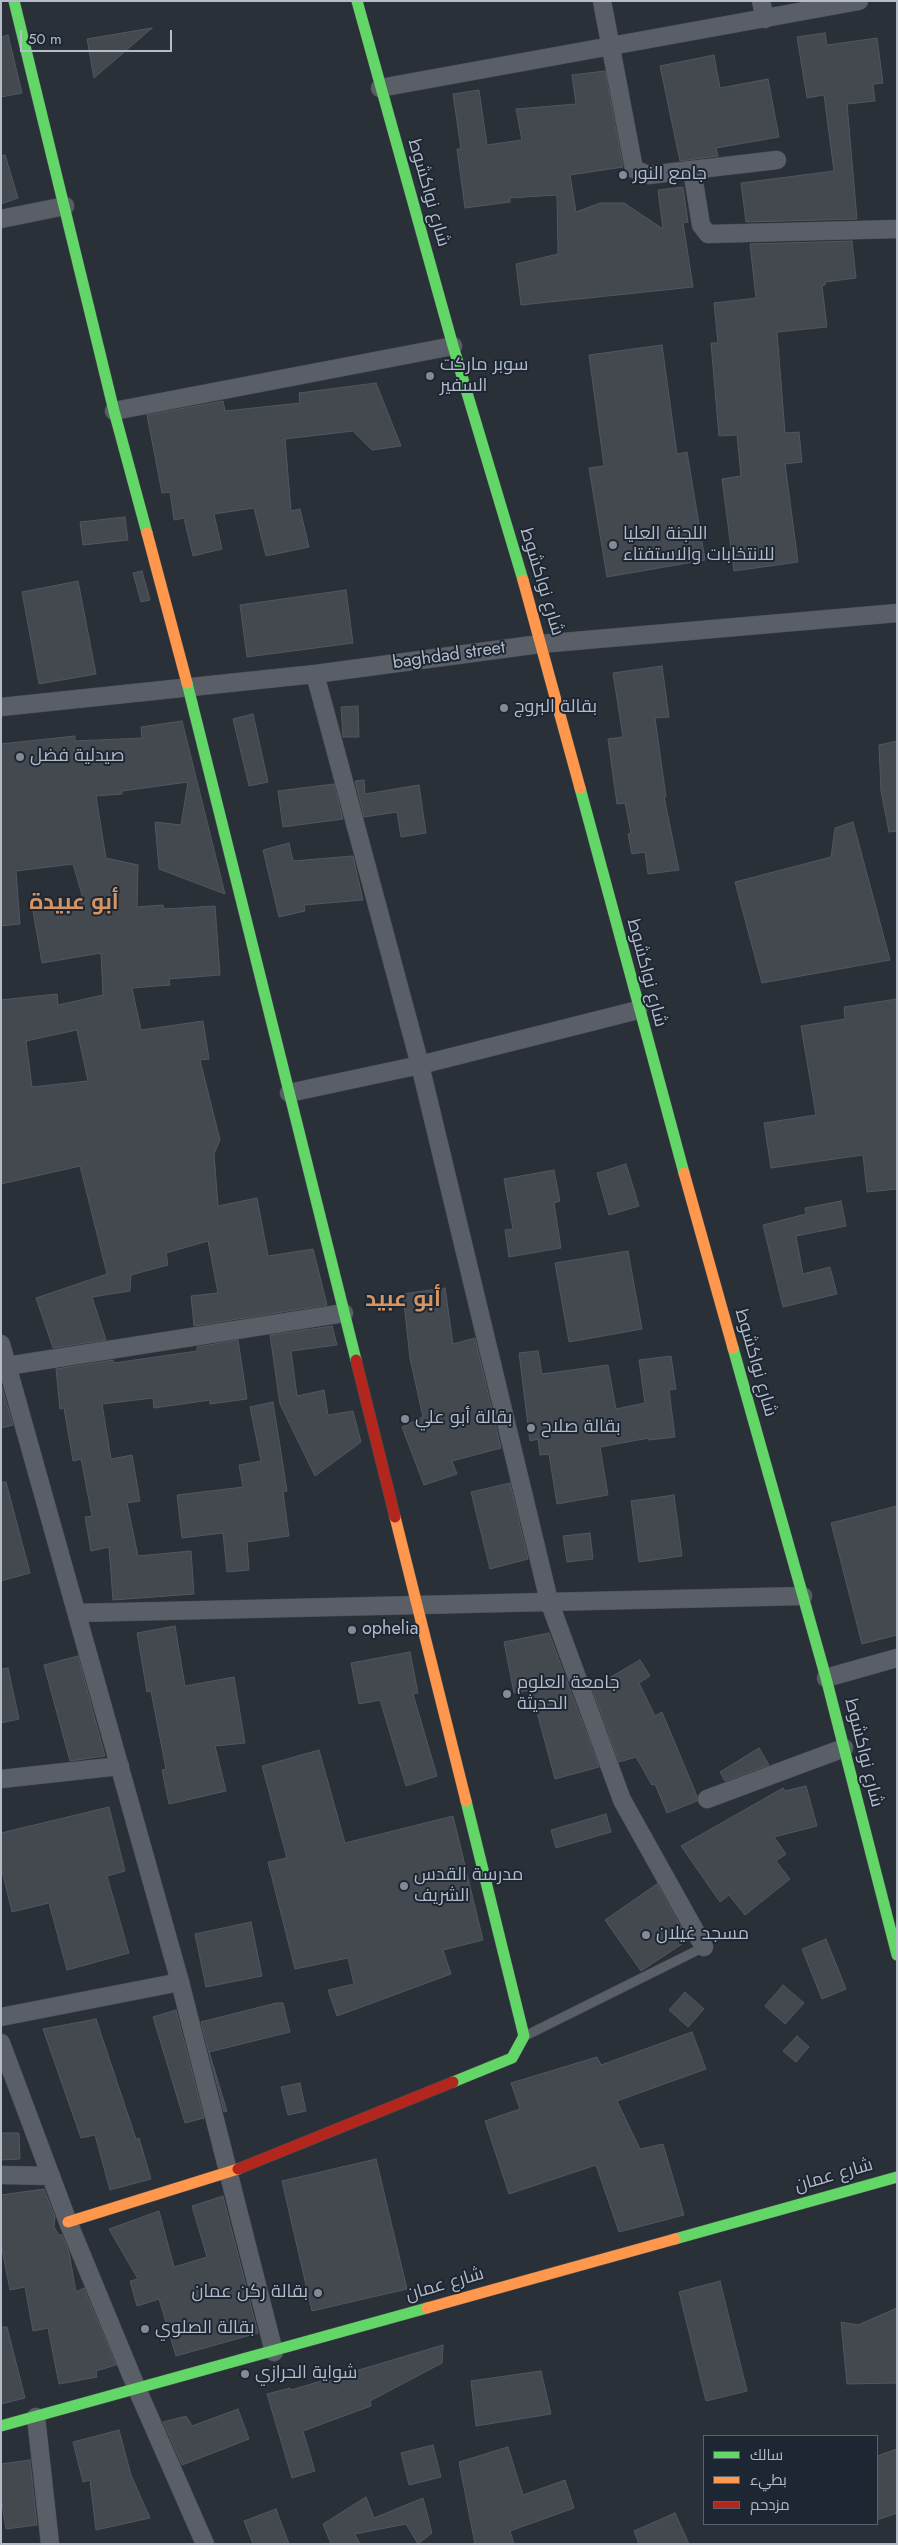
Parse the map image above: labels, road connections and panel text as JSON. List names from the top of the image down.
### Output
{
  "streets": {
    "street": ["شارع نواكشوط", "baghdad street", "شارع عمان"]
  },
  "crossings": [
    ["شارع نواكشوط", "baghdad street"]
  ],
  "districts": ["أبو عبيدة", "أبو عبيد"],
  "places": [
    "جامع النور",
    "سوبر ماركت السفير",
    "اللجنة العليا للانتخابات والاستفتاء",
    "بقالة البروج",
    "صيدلية فضل",
    "بقالة أبو علي",
    "بقالة صلاح",
    "ophelia",
    "جامعة العلوم الحديثة",
    "مدرسة القدس الشريف",
    "مسجد غيلان",
    "بقالة ركن عمان",
    "بقالة الصلوي",
    "شواية الحرازي"
  ],
  "legend": ["سالك", "بطيء", "مزدحم"],
  "scale_bar": "50 m"
}
